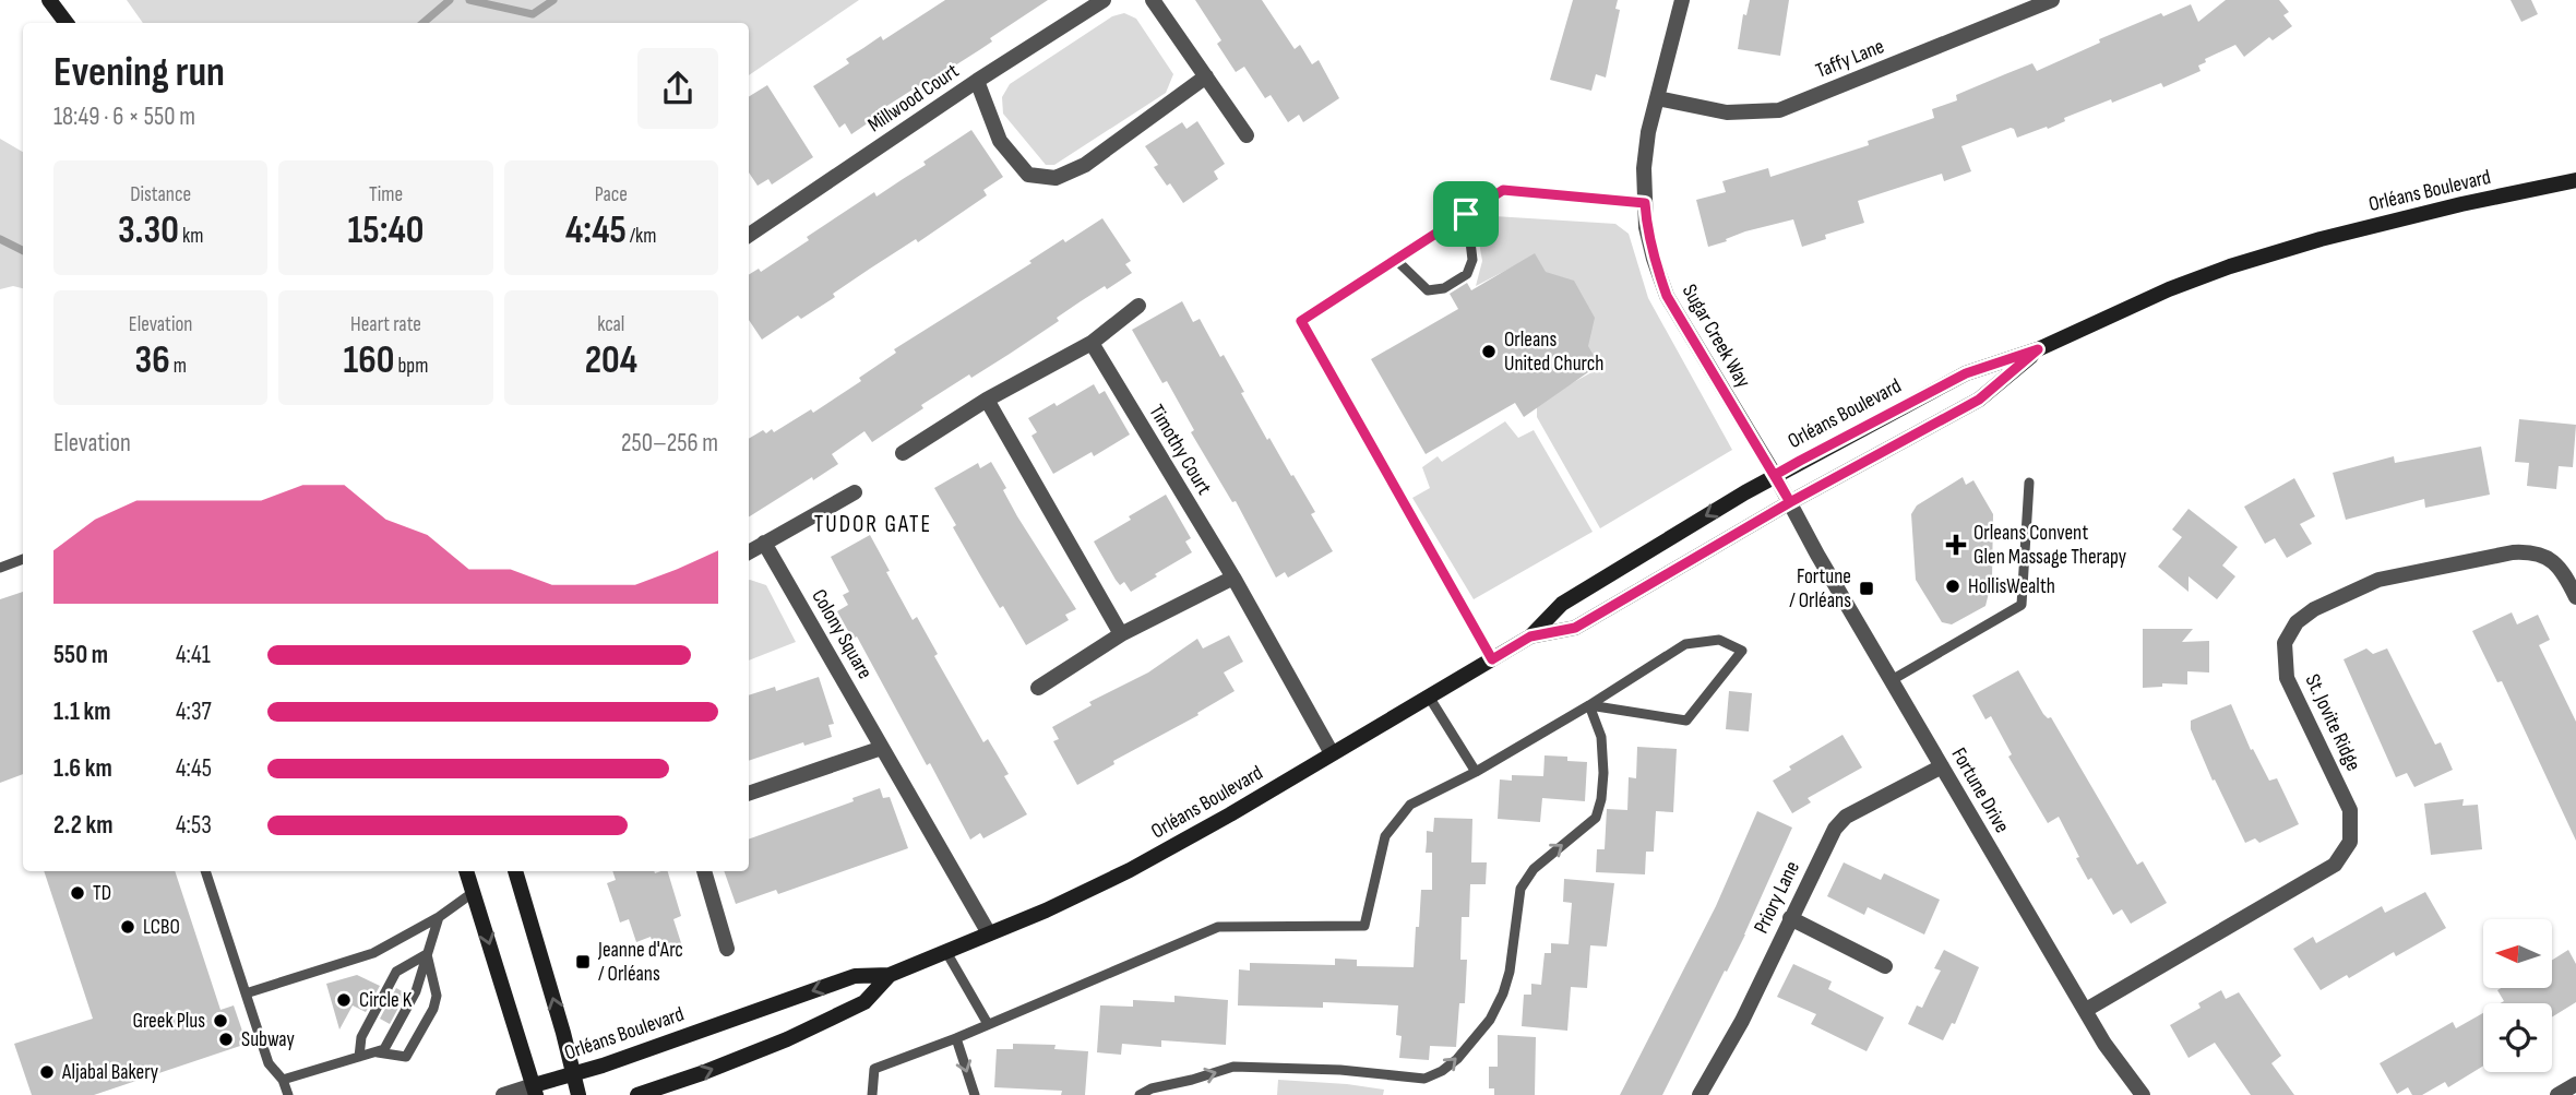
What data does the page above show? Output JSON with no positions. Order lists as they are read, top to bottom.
{
  "streets": {
    "main road": ["Orléans Boulevard"],
    "street": [
      "Taffy Lane",
      "Millwood Court",
      "Sugar Creek Way",
      "Timothy Court",
      "Colony Square",
      "St. Jovite Ridge",
      "Fortune Drive",
      "Priory Lane"
    ]
  },
  "crossings": [
    ["Taffy Lane", "Sugar Creek Way"],
    ["Orléans Boulevard", "Sugar Creek Way"],
    ["Orléans Boulevard", "Timothy Court"],
    ["Orléans Boulevard", "Colony Square"],
    ["Orléans Boulevard", "Fortune Drive"],
    ["Sugar Creek Way", "Fortune Drive"],
    ["St. Jovite Ridge", "Fortune Drive"],
    ["Fortune Drive", "Priory Lane"]
  ],
  "districts": ["TUDOR GATE"],
  "places": {
    "other": [
      "Orleans United Church",
      "HollisWealth",
      "TD",
      "LCBO",
      "Circle K",
      "Greek Plus",
      "Subway",
      "Aljabal Bakery"
    ],
    "health": ["Orleans Convent Glen Massage Therapy"],
    "transit": ["Fortune / Orléans", "Jeanne d'Arc / Orléans"]
  },
  "north": "left",
  "page": {
    "heading": ["Evening run", "18:49 · 6 × 550 m"],
    "stats": [
      ["Distance", "3.30 km"],
      ["Time", "15:40"],
      ["Pace", "4:45 /km"],
      ["Elevation", "36 m"],
      ["Heart rate", "160 bpm"],
      ["kcal", "204"]
    ],
    "chart": ["Elevation", "250–256 m"],
    "list": [
      {
        "name": "550 m",
        "note": "4:41"
      },
      {
        "name": "1.1 km",
        "note": "4:37"
      },
      {
        "name": "1.6 km",
        "note": "4:45"
      },
      {
        "name": "2.2 km",
        "note": "4:53"
      }
    ]
  }
}
